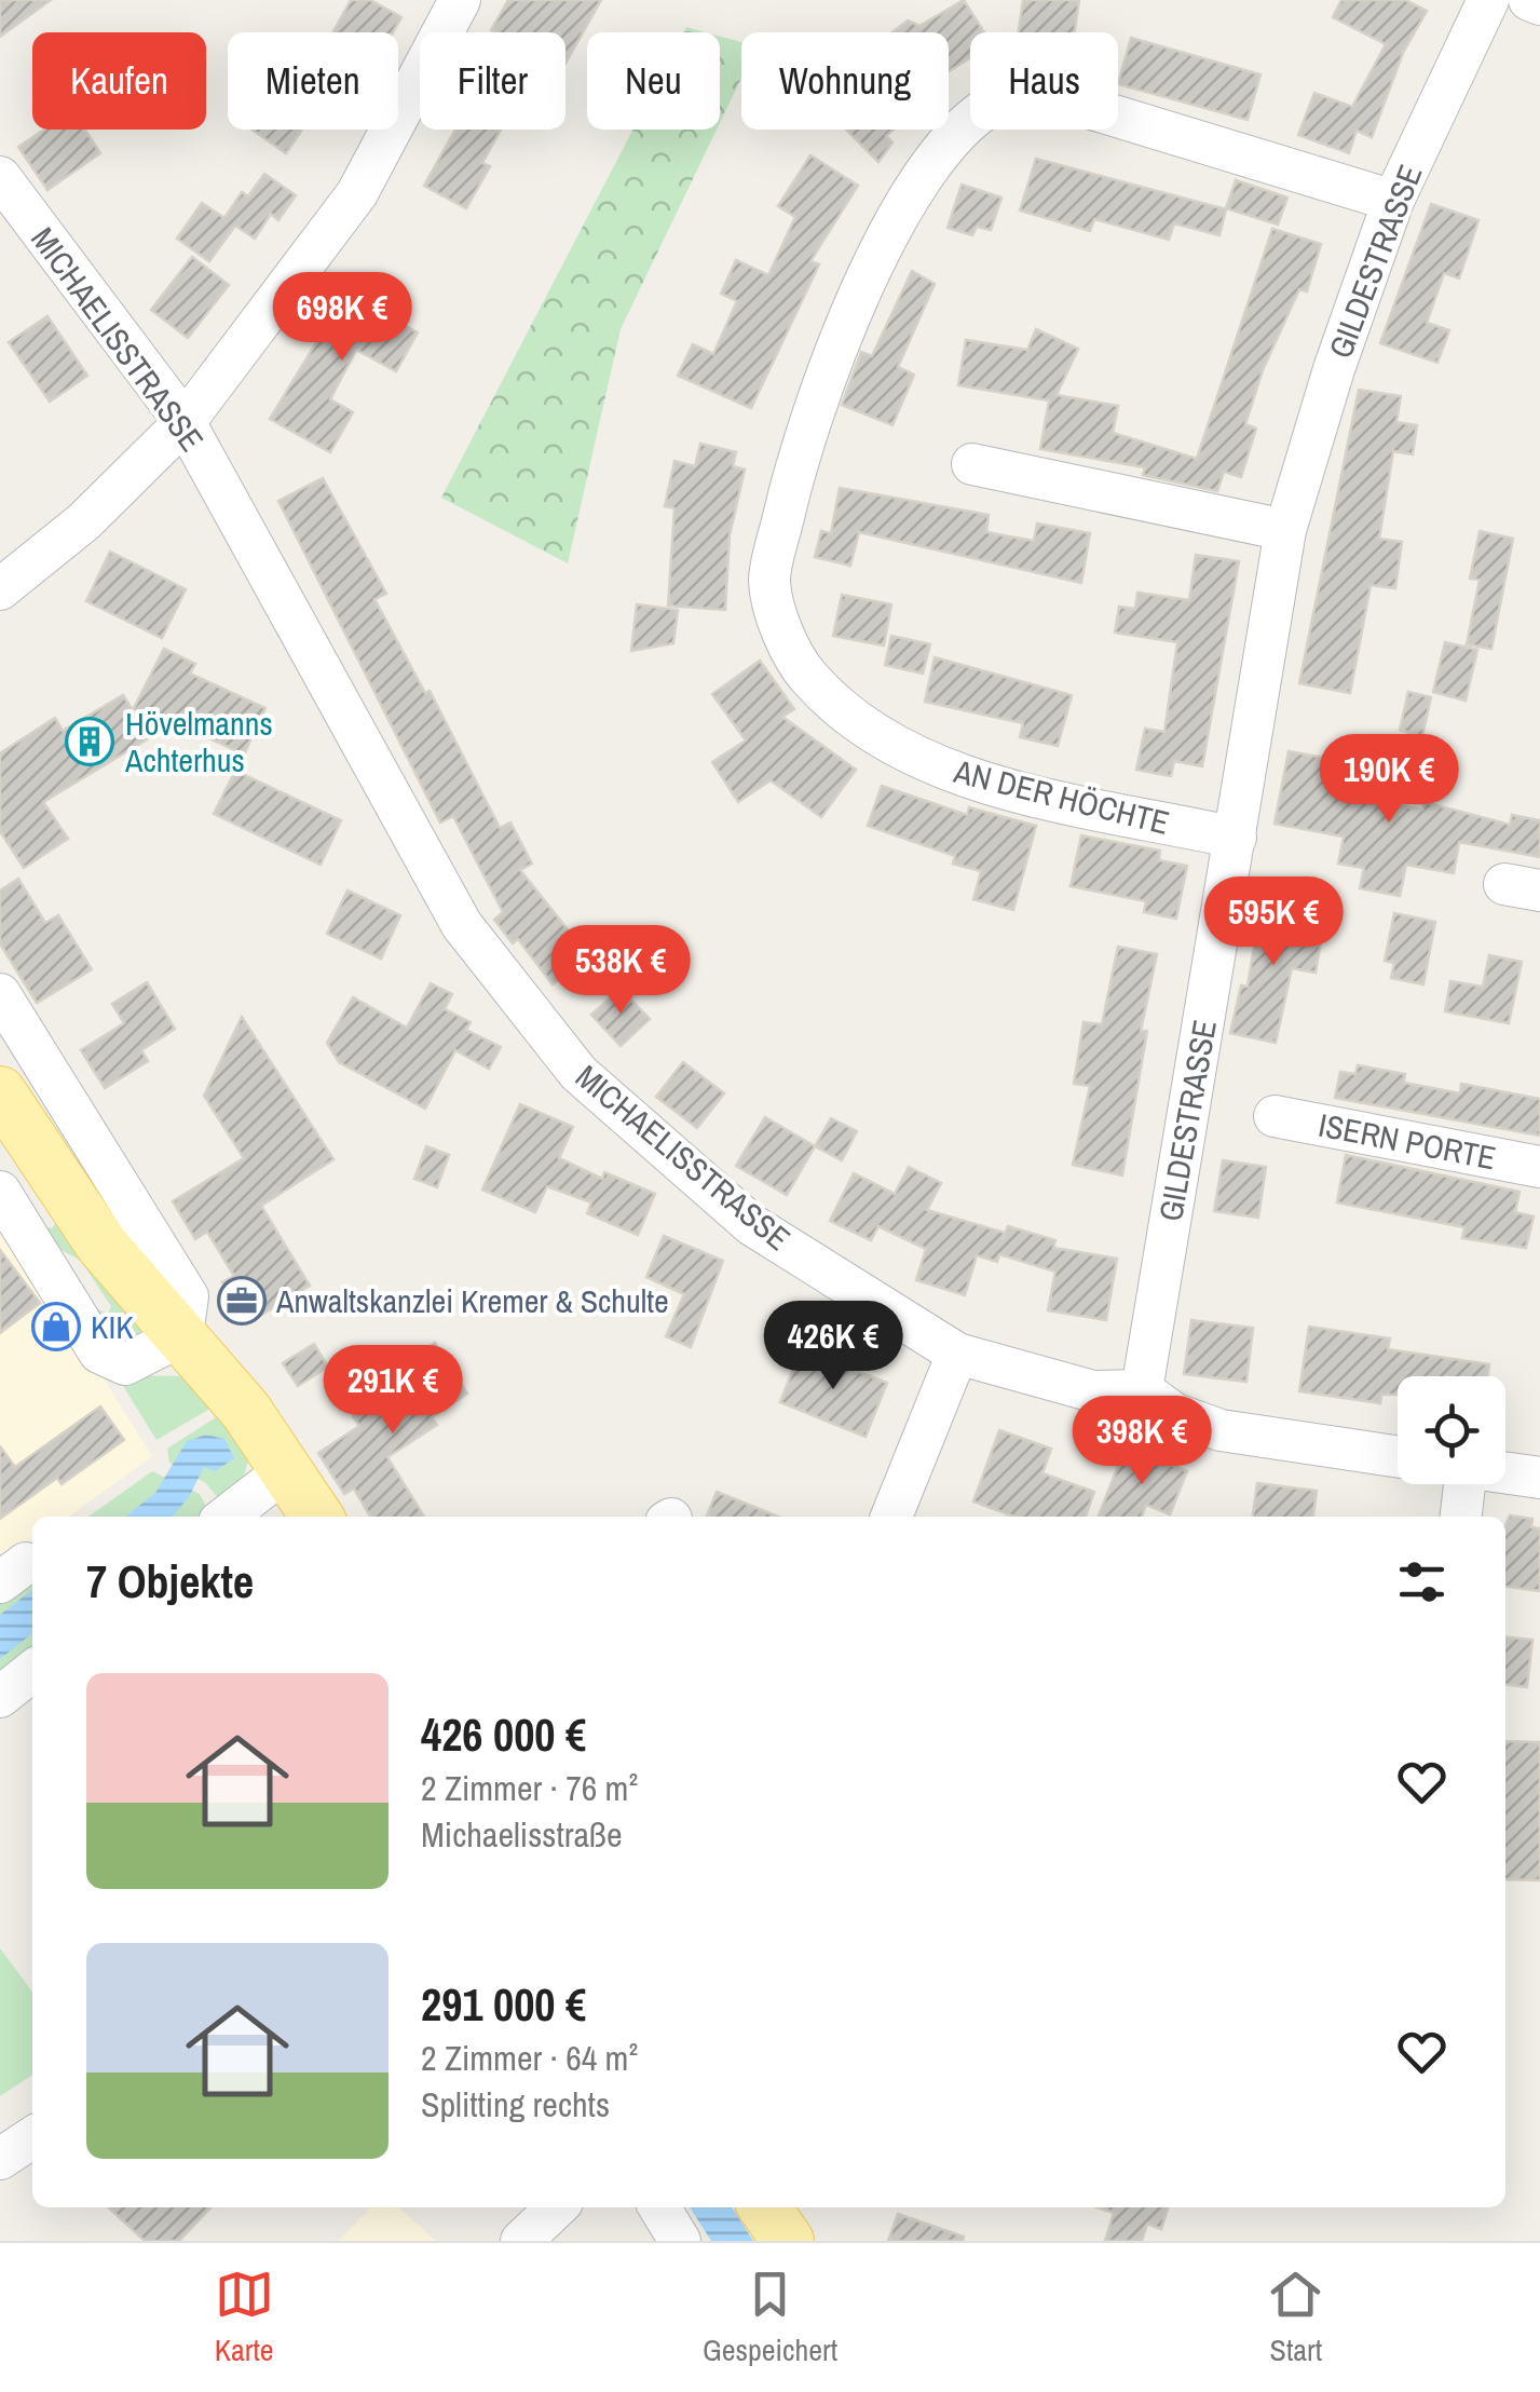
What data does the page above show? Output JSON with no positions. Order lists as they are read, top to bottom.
{
  "streets": {
    "street": [
      "GILDESTRASSE",
      "MICHAELISSTRASSE",
      "AN DER HÖCHTE",
      "ISERN PORTE"
    ]
  },
  "crossings": [
    ["GILDESTRASSE", "MICHAELISSTRASSE"],
    ["GILDESTRASSE", "AN DER HÖCHTE"]
  ],
  "places": {
    "building": ["Hövelmanns Achterhus"],
    "office": ["Anwaltskanzlei Kremer & Schulte"],
    "shop": ["KIK"]
  },
  "page": {
    "chip": [
      "Kaufen",
      "Mieten",
      "Filter",
      "Neu",
      "Wohnung",
      "Haus"
    ],
    "price": [
      "698K €",
      "190K €",
      "595K €",
      "538K €",
      "426K €",
      "291K €",
      "398K €"
    ],
    "heading": "7 Objekte",
    "list": [
      {
        "name": "426 000 €",
        "note": "2 Zimmer · 76 m² · Michaelisstraße"
      },
      {
        "name": "291 000 €",
        "note": "2 Zimmer · 64 m² · Splitting rechts"
      }
    ],
    "tabs": ["Karte", "Gespeichert", "Start"]
  }
}
